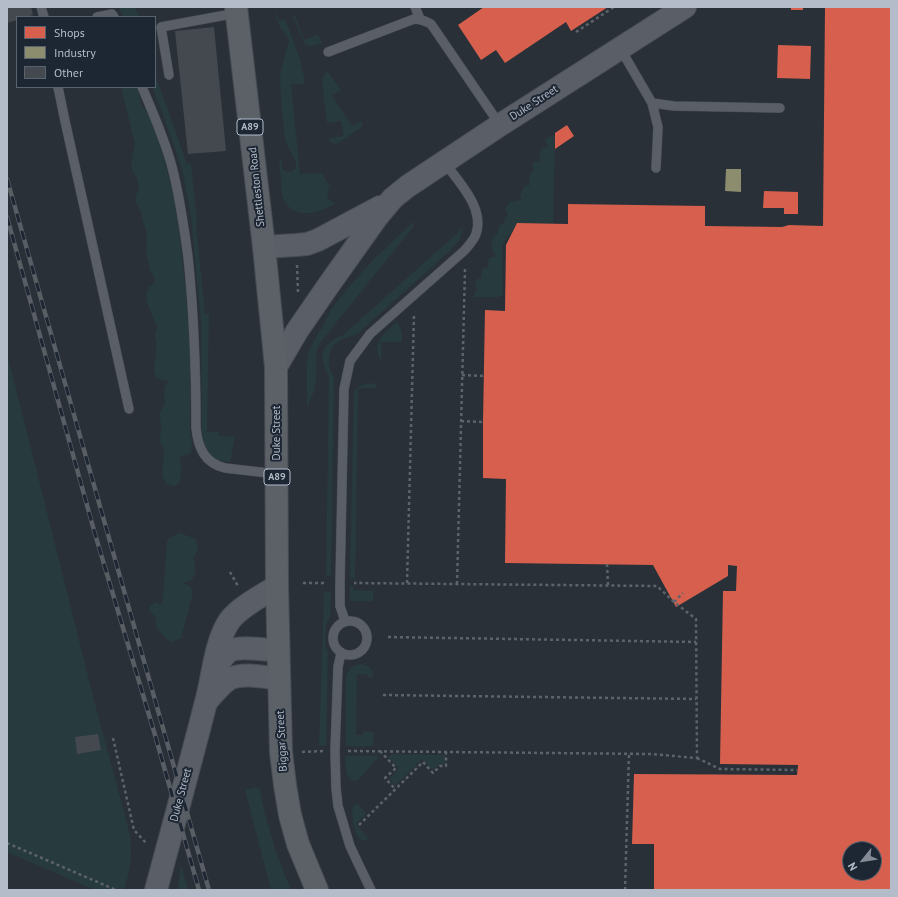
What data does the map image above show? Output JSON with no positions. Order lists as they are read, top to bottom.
{
  "streets": {
    "main road": [
      "Duke Street",
      "A89",
      "Shettleston Road",
      "Biggar Street"
    ]
  },
  "crossings": [
    ["Duke Street", "Shettleston Road"],
    ["Duke Street", "Biggar Street"]
  ],
  "legend": ["Shops", "Industry", "Other"],
  "north": "bottom left"
}
